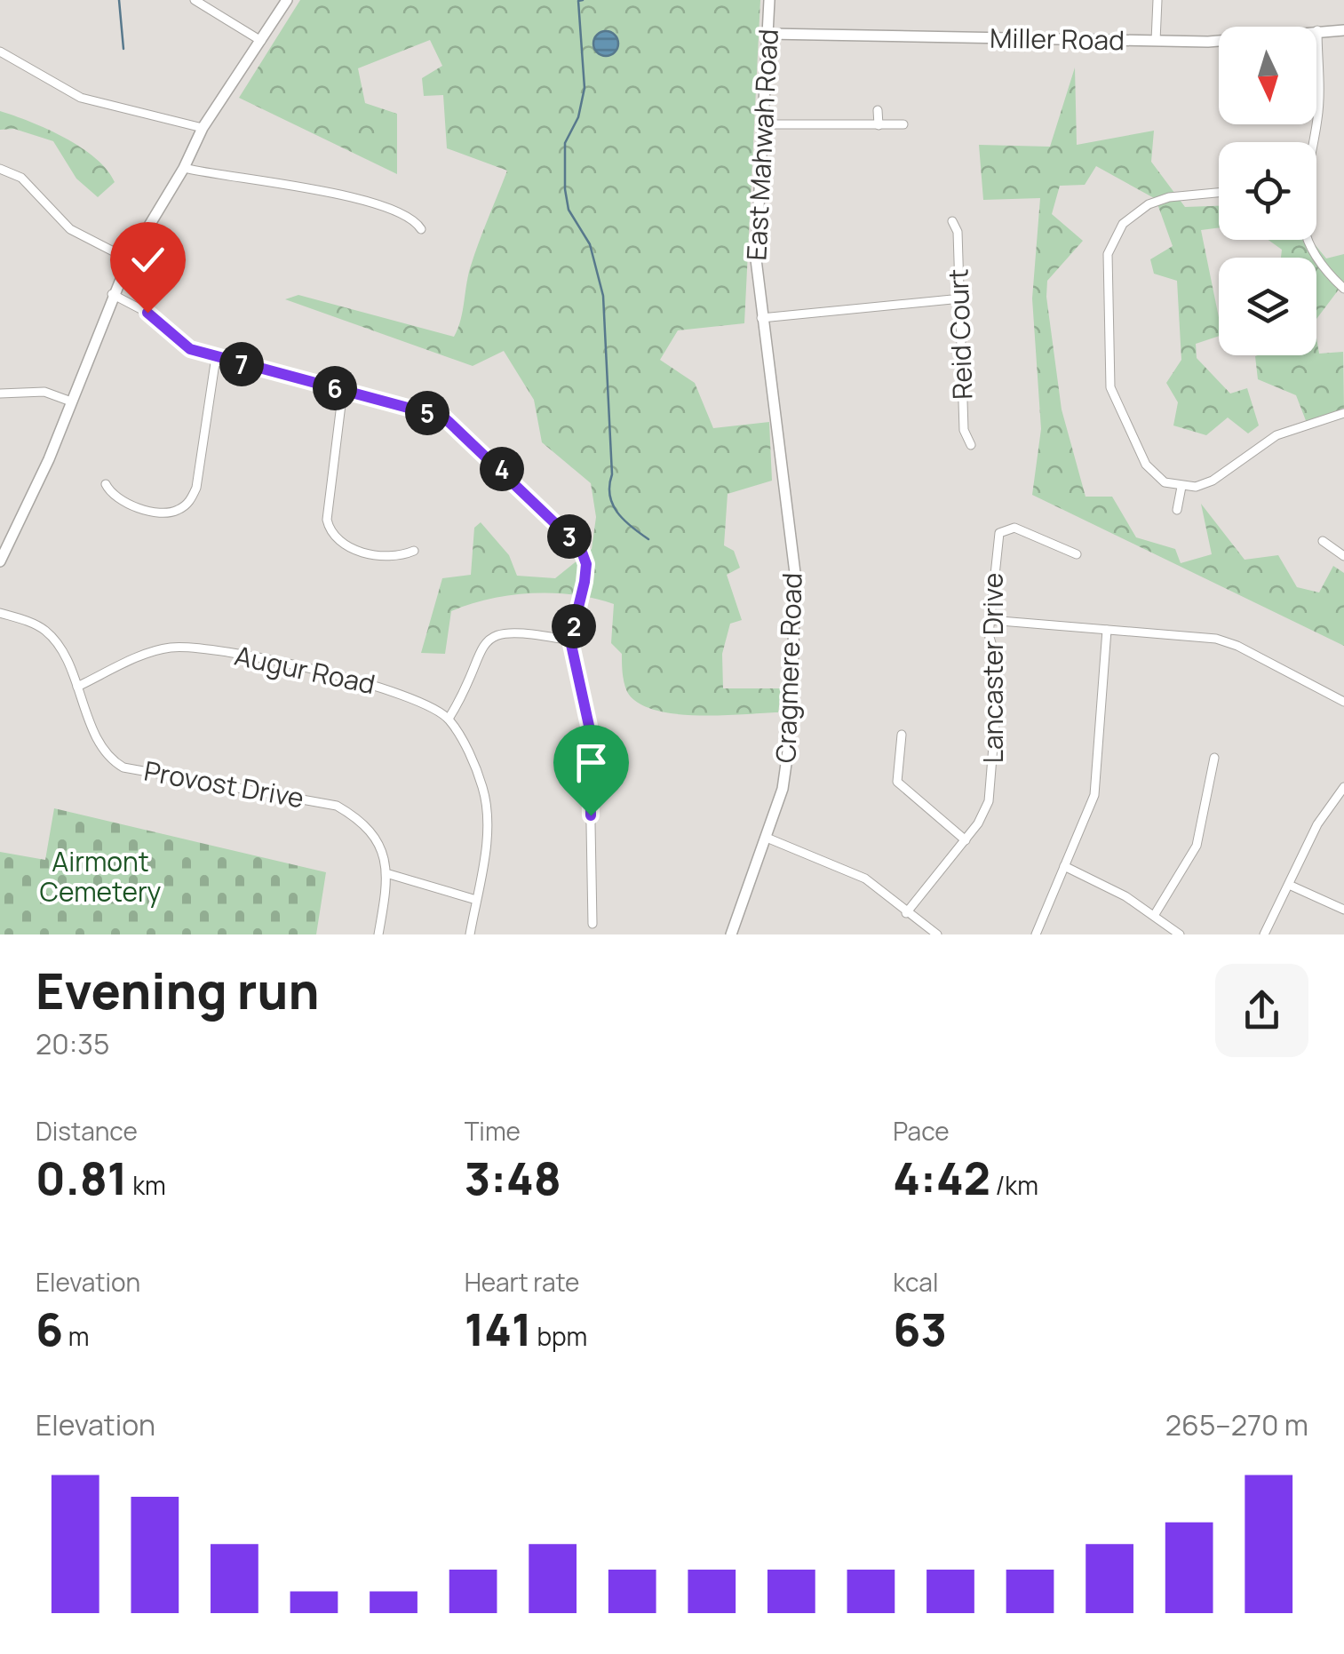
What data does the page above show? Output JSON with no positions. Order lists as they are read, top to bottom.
{
  "streets": {
    "street": [
      "Miller Road",
      "East Mahwah Road",
      "Reid Court",
      "Cragmere Road",
      "Lancaster Drive",
      "Augur Road",
      "Provost Drive"
    ]
  },
  "crossings": [
    ["Miller Road", "East Mahwah Road"],
    ["East Mahwah Road", "Cragmere Road"],
    ["Augur Road", "Provost Drive"]
  ],
  "parks": ["Airmont Cemetery"],
  "north": "bottom",
  "page": {
    "pins": [
      "7",
      "6",
      "5",
      "4",
      "3",
      "2"
    ],
    "heading": ["Evening run", "20:35"],
    "stats": [
      ["Distance", "0.81 km"],
      ["Time", "3:48"],
      ["Pace", "4:42 /km"],
      ["Elevation", "6 m"],
      ["Heart rate", "141 bpm"],
      ["kcal", "63"]
    ],
    "chart": ["Elevation", "265–270 m"]
  }
}
